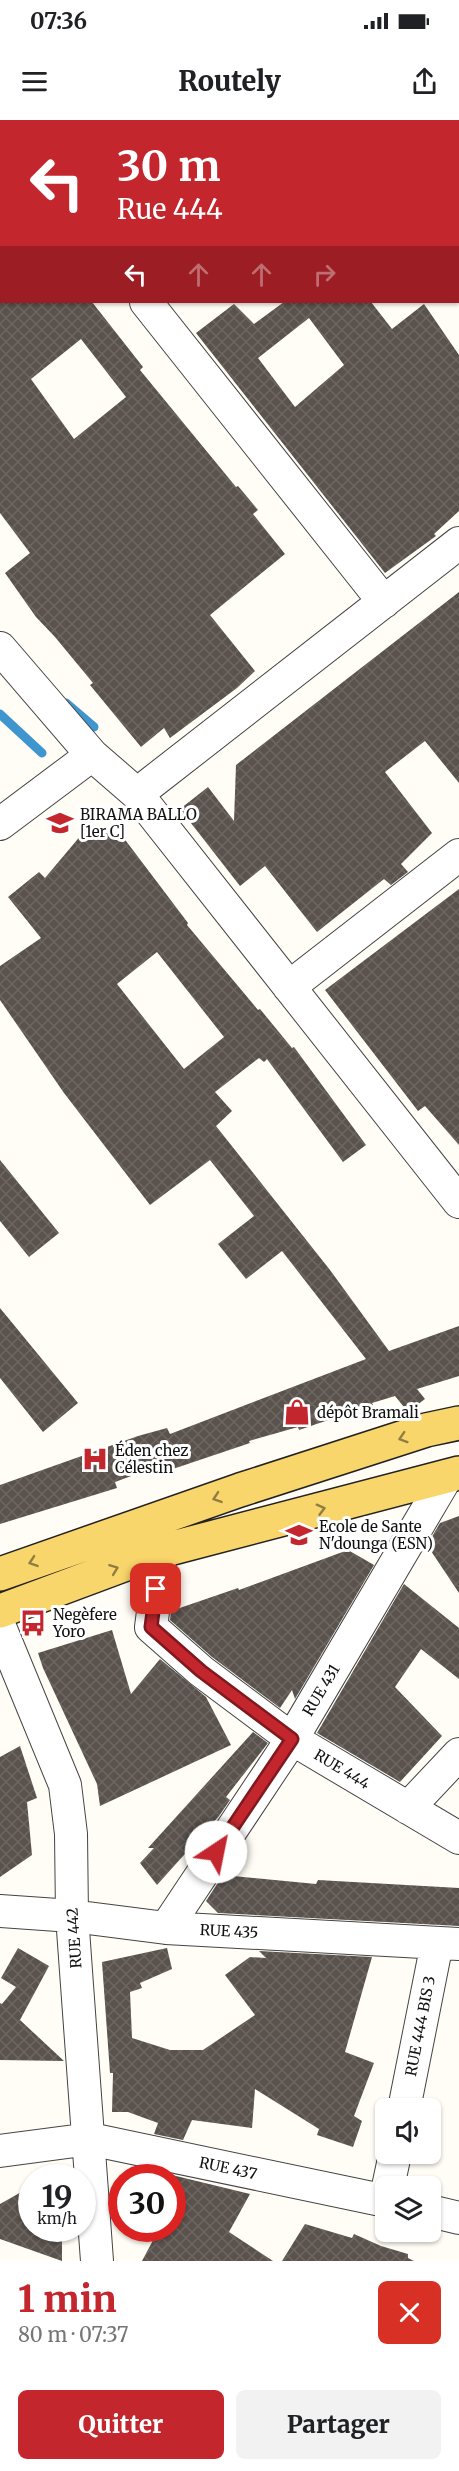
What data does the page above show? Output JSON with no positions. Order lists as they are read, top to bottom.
{
  "streets": {
    "street": [
      "RUE 431",
      "RUE 444",
      "RUE 435",
      "RUE 442",
      "RUE 444 BIS 3",
      "RUE 437"
    ]
  },
  "crossings": [
    ["RUE 431", "RUE 444"],
    ["RUE 431", "RUE 435"],
    ["RUE 435", "RUE 442"],
    ["RUE 435", "RUE 444 BIS 3"],
    ["RUE 442", "RUE 437"]
  ],
  "places": {
    "school or university": ["BIRAMA BALLO [1er C]", "Ecole de Sante N'dounga (ESN)"],
    "shop": ["dépôt Bramali"],
    "hospital": ["Éden chez Célestin"],
    "bus stop": ["Negèfere Yoro"]
  },
  "page": {
    "status": "07:36",
    "header": "Routely",
    "turn": ["30 m", "Rue 444"],
    "speed": "19 km/h",
    "limit": "30",
    "heading": ["1 min", "80 m · 07:37"],
    "buttons": ["Quitter", "Partager"]
  }
}
